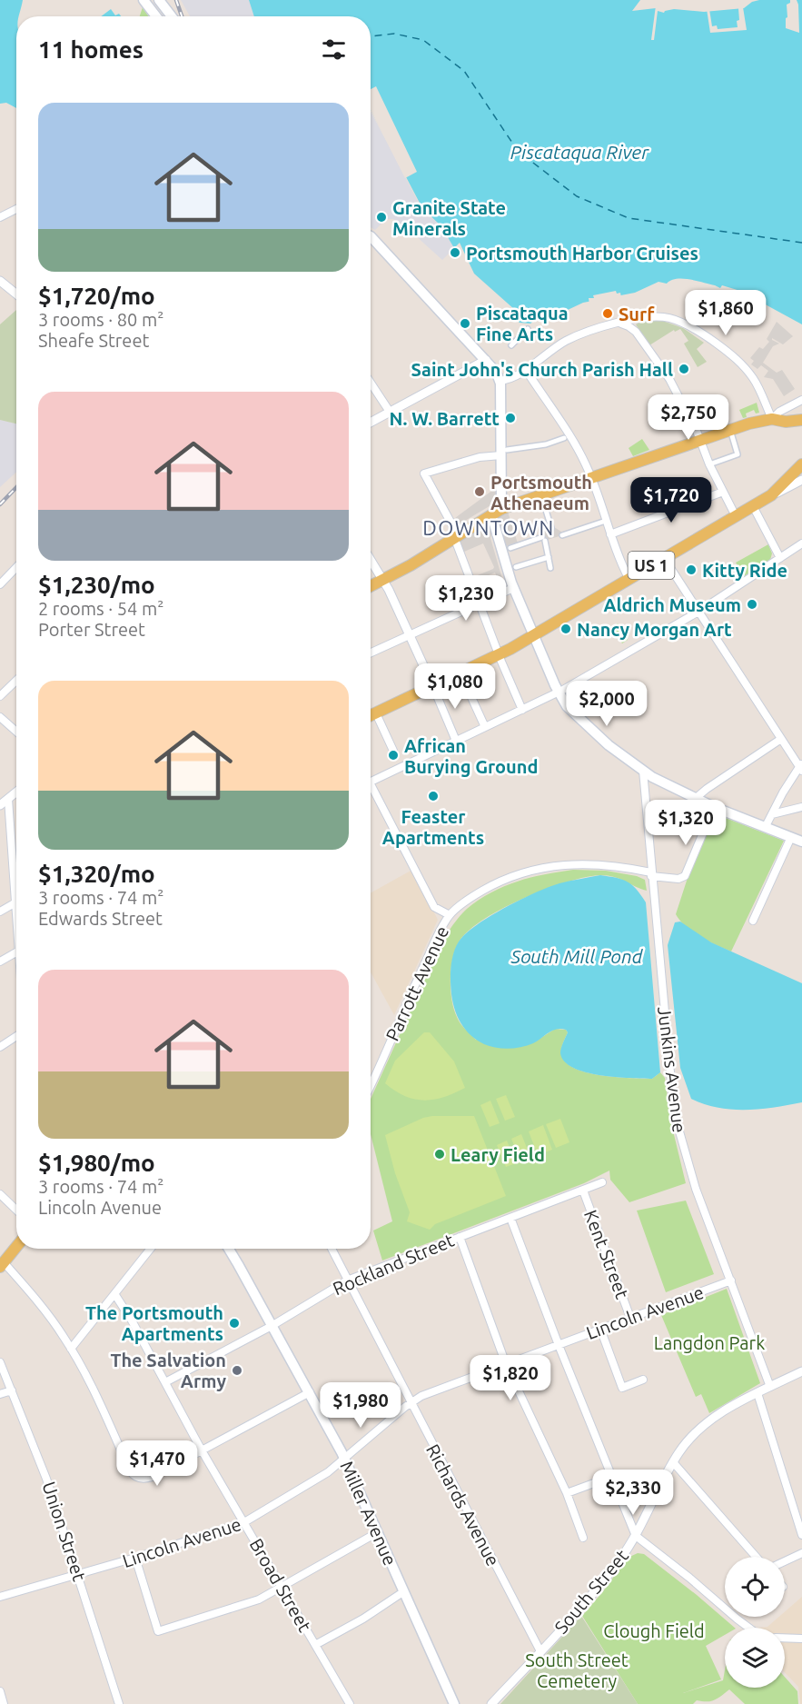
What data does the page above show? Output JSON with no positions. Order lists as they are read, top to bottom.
{
  "streets": {
    "main road": ["US 1", "Miller Avenue"],
    "street": [
      "Parrott Avenue",
      "Junkins Avenue",
      "Kent Street",
      "Rockland Street",
      "Lincoln Avenue",
      "Richards Avenue",
      "Union Street",
      "Broad Street",
      "South Street"
    ]
  },
  "crossings": [
    ["Parrott Avenue", "Junkins Avenue"],
    ["Junkins Avenue", "Lincoln Avenue"],
    ["Junkins Avenue", "South Street"],
    ["Kent Street", "Rockland Street"],
    ["Kent Street", "Lincoln Avenue"],
    ["Rockland Street", "Richards Avenue"],
    ["Rockland Street", "Miller Avenue"],
    ["Rockland Street", "Broad Street"],
    ["Lincoln Avenue", "Richards Avenue"],
    ["Lincoln Avenue", "Miller Avenue"],
    ["Lincoln Avenue", "Union Street"],
    ["Lincoln Avenue", "Broad Street"],
    ["Richards Avenue", "South Street"]
  ],
  "districts": ["DOWNTOWN"],
  "water": ["Piscataqua River", "South Mill Pond"],
  "parks": ["Langdon Park", "Clough Field", "South Street Cemetery"],
  "places": [
    "Granite State Minerals",
    "Portsmouth Harbor Cruises",
    "Surf",
    "Piscataqua Fine Arts",
    "Saint John's Church Parish Hall",
    "N. W. Barrett",
    "Portsmouth Athenaeum",
    "Kitty Ride",
    "Aldrich Museum",
    "Nancy Morgan Art",
    "African Burying Ground",
    "Feaster Apartments",
    "Leary Field",
    "The Portsmouth Apartments",
    "The Salvation Army"
  ],
  "page": {
    "heading": "11 homes",
    "list": [
      {
        "name": "$1,720/mo",
        "note": "3 rooms · 80 m² · Sheafe Street"
      },
      {
        "name": "$1,230/mo",
        "note": "2 rooms · 54 m² · Porter Street"
      },
      {
        "name": "$1,320/mo",
        "note": "3 rooms · 74 m² · Edwards Street"
      },
      {
        "name": "$1,980/mo",
        "note": "3 rooms · 74 m² · Lincoln Avenue"
      }
    ],
    "price": [
      "$1,860",
      "$2,750",
      "$1,720",
      "$1,230",
      "$1,080",
      "$2,000",
      "$1,320",
      "$1,820",
      "$1,980",
      "$1,470",
      "$2,330"
    ]
  }
}
